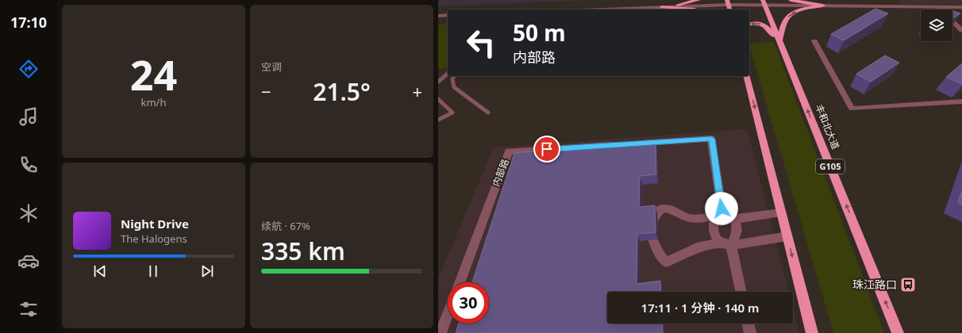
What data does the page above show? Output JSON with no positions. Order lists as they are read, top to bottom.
{
  "streets": {
    "highway": ["丰和北大道", "G105"],
    "street": ["内部路"]
  },
  "places": {
    "bus stop": ["珠江路口"]
  },
  "page": {
    "tabs": "17:10",
    "tile": [
      ["24", "km/h"],
      "空调",
      ["续航 · 67%", "335 km"]
    ],
    "turn": ["50 m", "内部路"],
    "heat": ["−", "21.5°", "+"],
    "song": ["Night Drive", "The Halogens"],
    "limit": "30",
    "trip": "17:11 · 1 分钟 · 140 m"
  }
}
